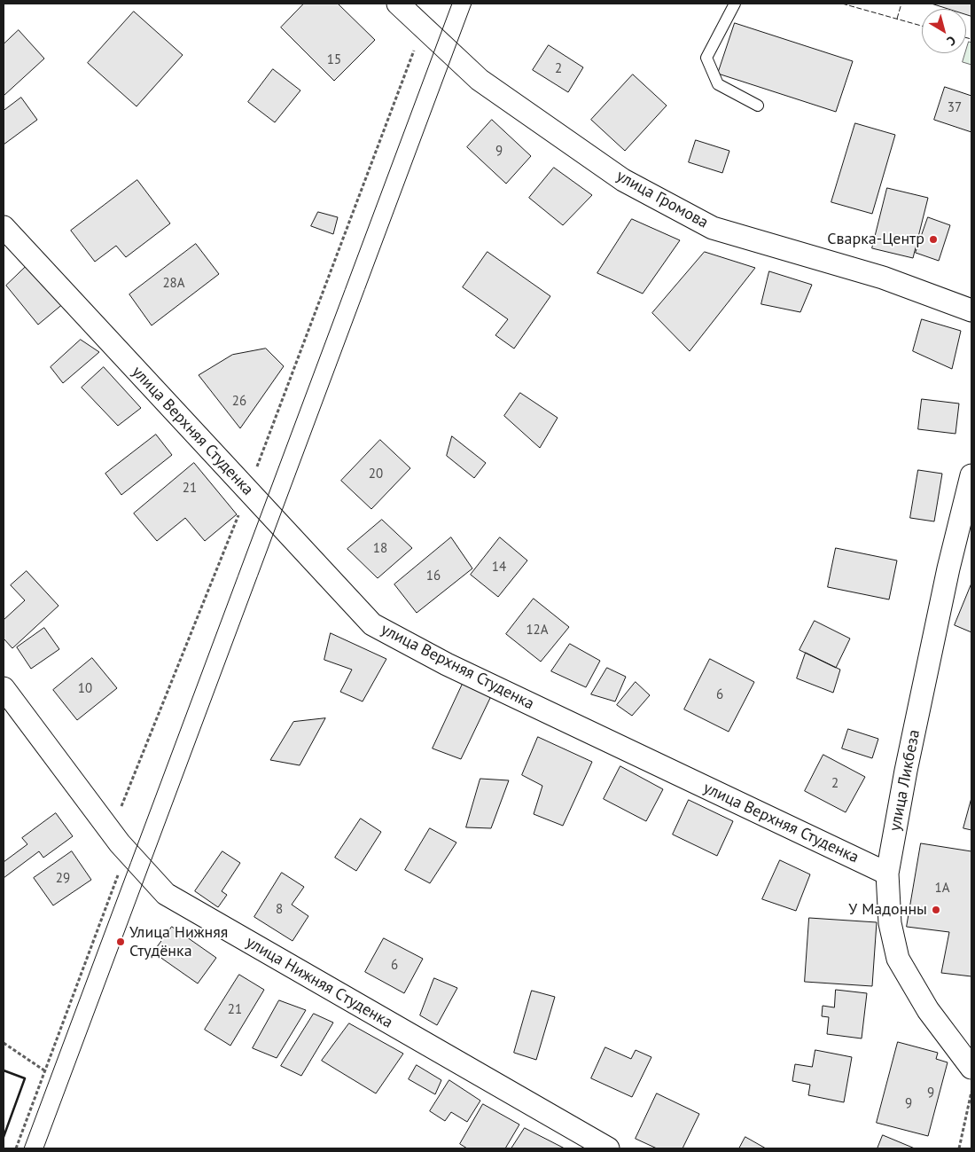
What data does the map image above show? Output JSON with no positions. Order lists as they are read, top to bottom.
{
  "streets": {
    "street": [
      "улица Громова",
      "улица Верхняя Студенка",
      "улица Ликбеза",
      "улица Нижняя Cтуденкa"
    ]
  },
  "crossings": [
    ["улица Верхняя Студенка", "улица Ликбеза"]
  ],
  "places": ["Сварка-Центр", "У Мадонны", "Улица Нижняя Студёнка"],
  "house_numbers": [
    "15",
    "2",
    "37",
    "9",
    "28А",
    "26",
    "20",
    "21",
    "18",
    "14",
    "16",
    "12А",
    "10",
    "6",
    "2",
    "29",
    "1А",
    "8",
    "6",
    "21",
    "9",
    "9"
  ],
  "north": "bottom right"
}
